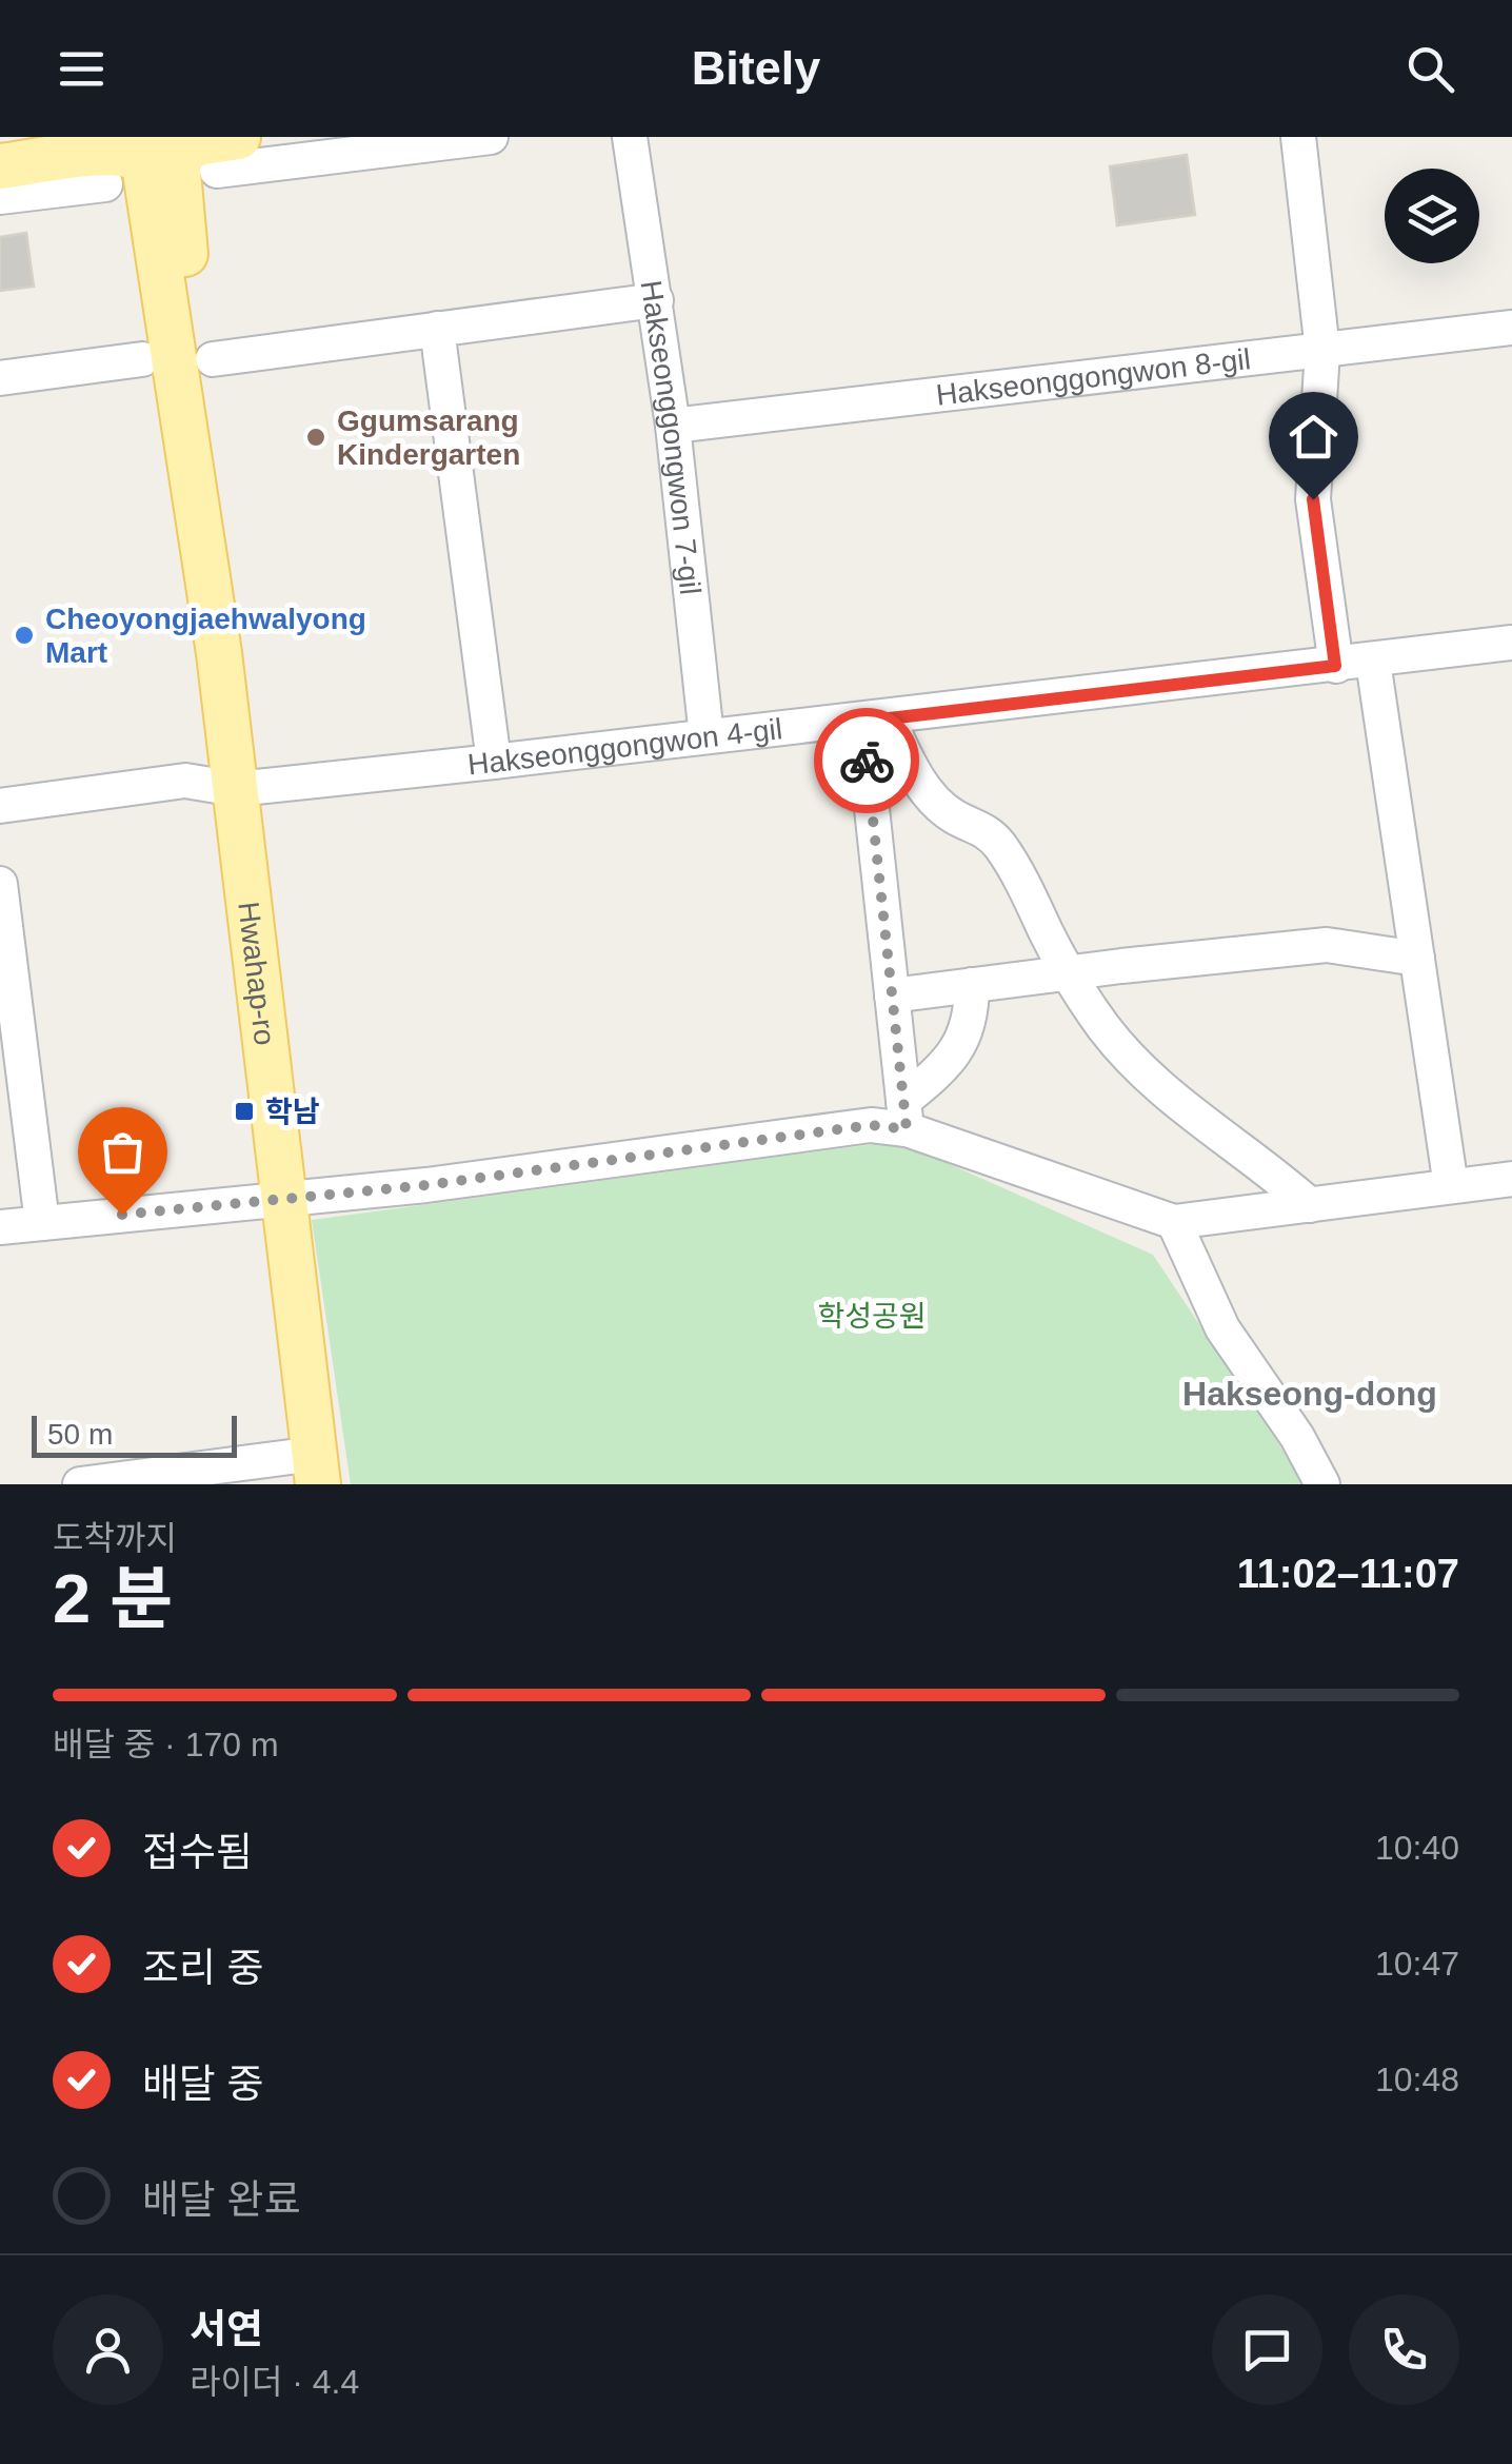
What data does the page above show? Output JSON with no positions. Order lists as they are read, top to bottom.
{
  "streets": {
    "main road": ["Hwahap-ro"],
    "street": ["Hakseonggongwon 8-gil", "Hakseonggongwon 7-gil", "Hakseonggongwon 4-gil"]
  },
  "crossings": [
    ["Hakseonggongwon 8-gil", "Hakseonggongwon 7-gil"],
    ["Hakseonggongwon 7-gil", "Hakseonggongwon 4-gil"],
    ["Hakseonggongwon 4-gil", "Hwahap-ro"]
  ],
  "districts": ["Hakseong-dong"],
  "parks": ["학성공원"],
  "places": {
    "other": ["Ggumsarang Kindergarten", "Cheoyongjaehwalyong Mart"],
    "transit": ["학남"]
  },
  "scale_bar": "50 m",
  "page": {
    "header": "Bitely",
    "scale": "50 m",
    "heading": ["2 분", "도착까지", "11:02–11:07"],
    "panel": ["서연", "라이더 · 4.4"],
    "bar": "배달 중 · 170 m",
    "list": [
      ["접수됨", "10:40"],
      ["조리 중", "10:47"],
      ["배달 중", "10:48"],
      "배달 완료"
    ]
  }
}
